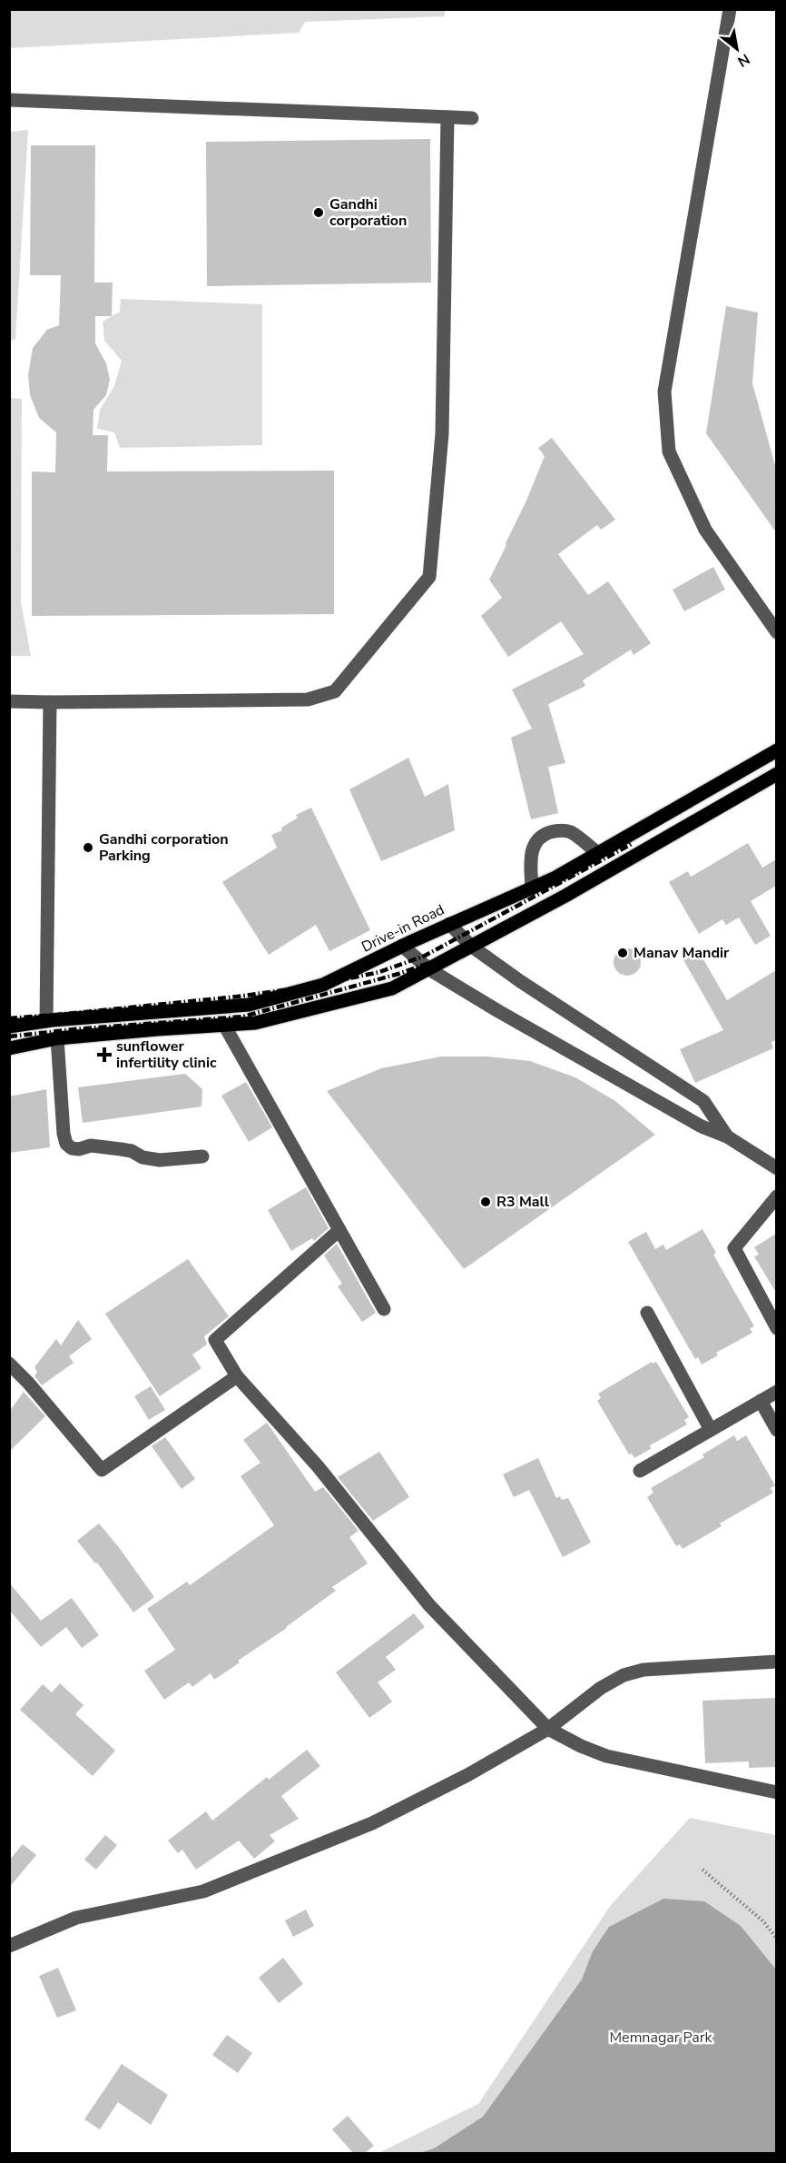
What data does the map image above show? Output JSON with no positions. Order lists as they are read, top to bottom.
{
  "streets": {
    "main road": ["Drive-in Road"]
  },
  "parks": ["Memnagar Park"],
  "places": {
    "other": [
      "Gandhi corporation",
      "Gandhi corporation Parking",
      "Manav Mandir",
      "R3 Mall"
    ],
    "health": ["sunflower infertility clinic"]
  },
  "north": "bottom right"
}
